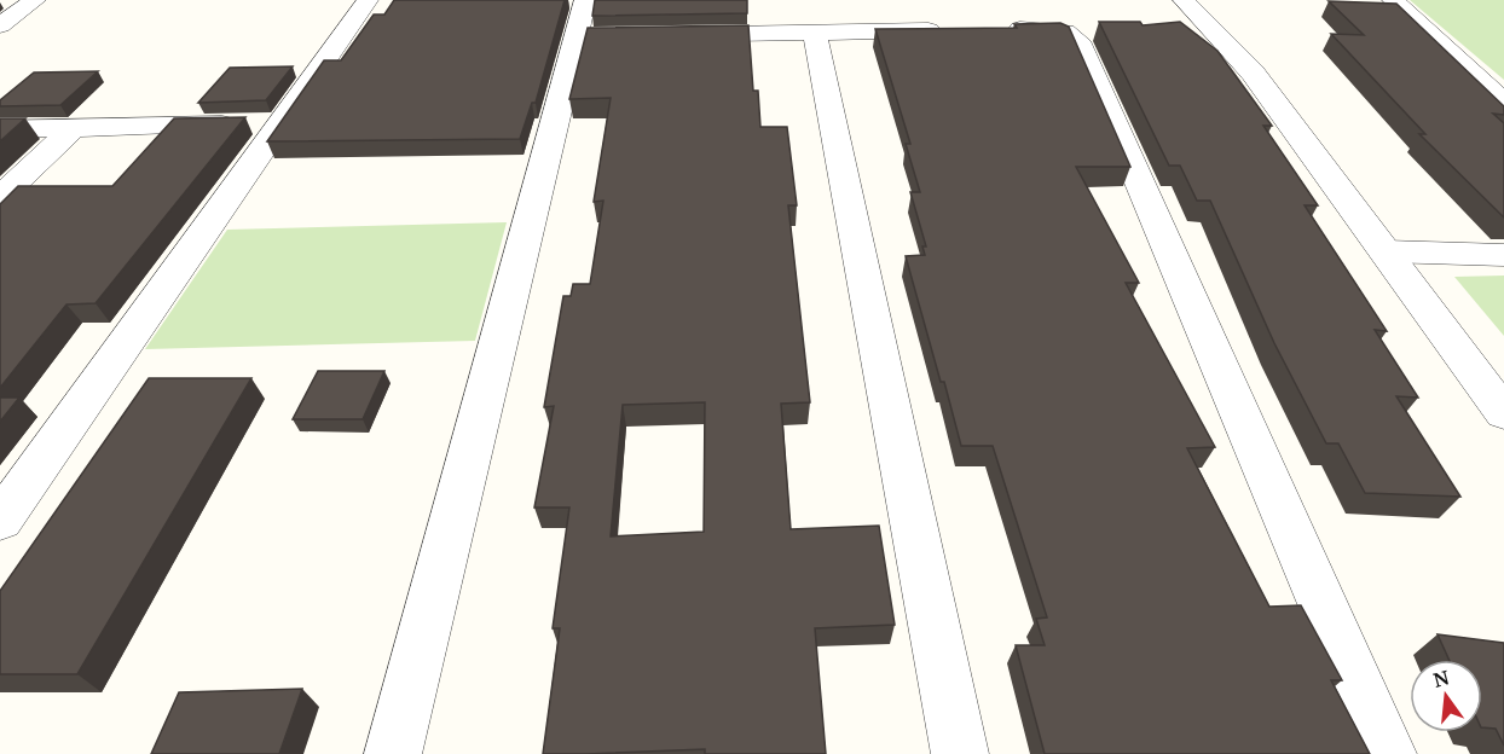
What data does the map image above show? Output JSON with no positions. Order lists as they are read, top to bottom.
{
  "north": "top"
}
